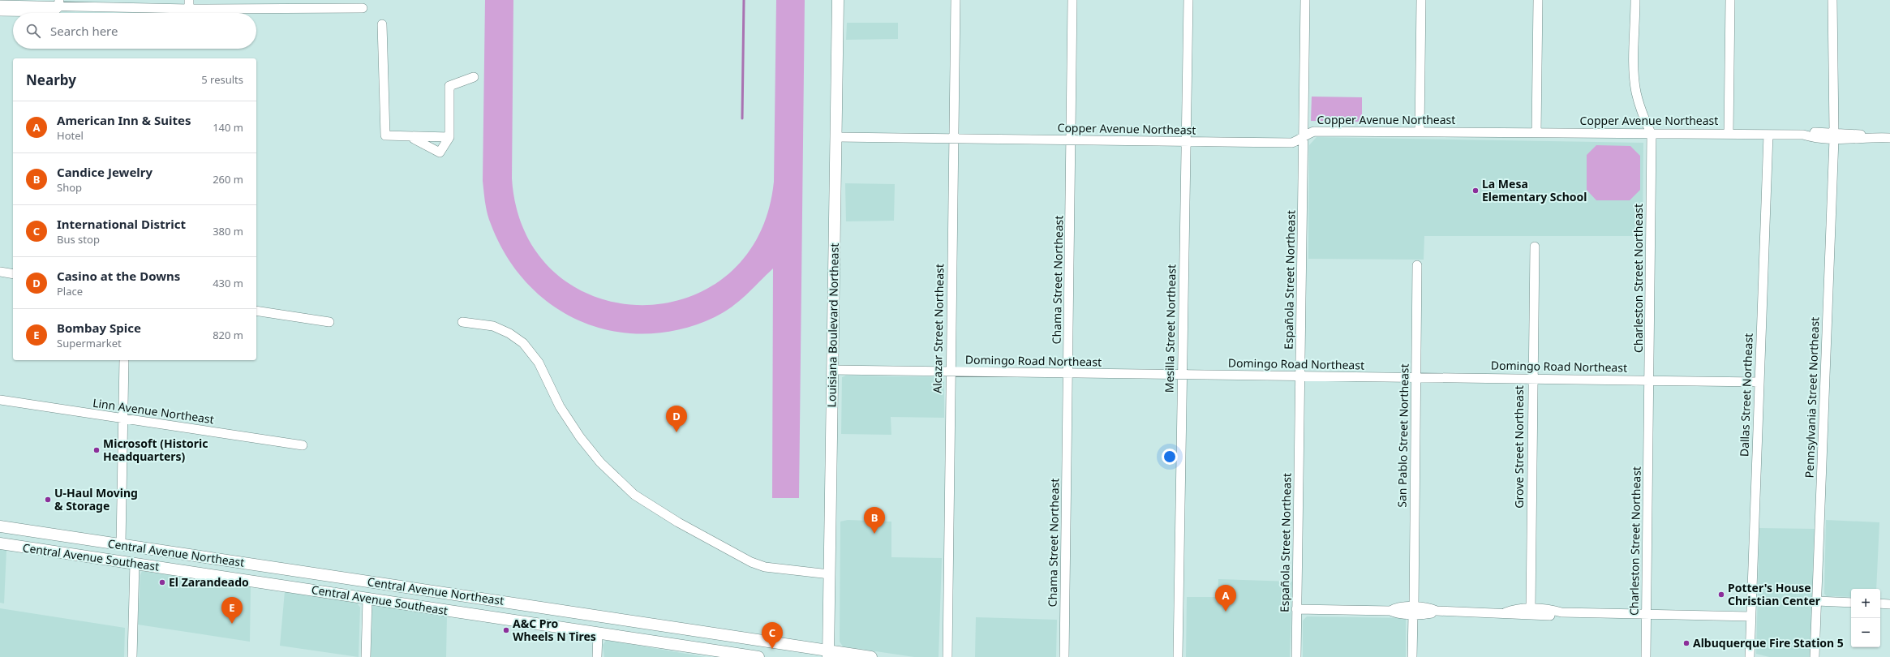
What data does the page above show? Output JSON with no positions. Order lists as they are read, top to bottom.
{
  "streets": {
    "main road": ["Louisiana Boulevard Northeast", "Central Avenue Northeast", "Central Avenue Southeast"],
    "street": [
      "Copper Avenue Northeast",
      "Charleston Street Northeast",
      "Chama Street Northeast",
      "Española Street Northeast",
      "Alcazar Street Northeast",
      "Mesilla Street Northeast",
      "Domingo Road Northeast",
      "Dallas Street Northeast",
      "Pennsylvania Street Northeast",
      "Linn Avenue Northeast",
      "San Pablo Street Northeast",
      "Grove Street Northeast"
    ]
  },
  "crossings": [
    ["Copper Avenue Northeast", "Charleston Street Northeast"],
    ["Copper Avenue Northeast", "Chama Street Northeast"],
    ["Copper Avenue Northeast", "Española Street Northeast"],
    ["Copper Avenue Northeast", "Louisiana Boulevard Northeast"],
    ["Copper Avenue Northeast", "Alcazar Street Northeast"],
    ["Copper Avenue Northeast", "Mesilla Street Northeast"],
    ["Copper Avenue Northeast", "Dallas Street Northeast"],
    ["Copper Avenue Northeast", "Pennsylvania Street Northeast"],
    ["Charleston Street Northeast", "Domingo Road Northeast"],
    ["Chama Street Northeast", "Domingo Road Northeast"],
    ["Española Street Northeast", "Domingo Road Northeast"],
    ["Louisiana Boulevard Northeast", "Domingo Road Northeast"],
    ["Louisiana Boulevard Northeast", "Central Avenue Northeast"],
    ["Alcazar Street Northeast", "Domingo Road Northeast"],
    ["Mesilla Street Northeast", "Domingo Road Northeast"],
    ["Domingo Road Northeast", "Dallas Street Northeast"],
    ["Domingo Road Northeast", "San Pablo Street Northeast"],
    ["Domingo Road Northeast", "Grove Street Northeast"]
  ],
  "places": [
    "La Mesa Elementary School",
    "Microsoft (Historic Headquarters)",
    "U-Haul Moving & Storage",
    "El Zarandeado",
    "Potter's House Christian Center",
    "A&C Pro Wheels N Tires",
    "Albuquerque Fire Station 5"
  ],
  "page": {
    "search": "Search here",
    "heading": ["Nearby", "5 results"],
    "list": [
      {
        "mark": "A",
        "name": "American Inn & Suites",
        "note": "Hotel",
        "value": "140 m"
      },
      {
        "mark": "B",
        "name": "Candice Jewelry",
        "note": "Shop",
        "value": "260 m"
      },
      {
        "mark": "C",
        "name": "International District",
        "note": "Bus stop",
        "value": "380 m"
      },
      {
        "mark": "D",
        "name": "Casino at the Downs",
        "note": "Place",
        "value": "430 m"
      },
      {
        "mark": "E",
        "name": "Bombay Spice",
        "note": "Supermarket",
        "value": "820 m"
      }
    ],
    "pins": [
      "D",
      "B",
      "A",
      "E",
      "C"
    ],
    "map_buttons": ["+", "−"]
  }
}
